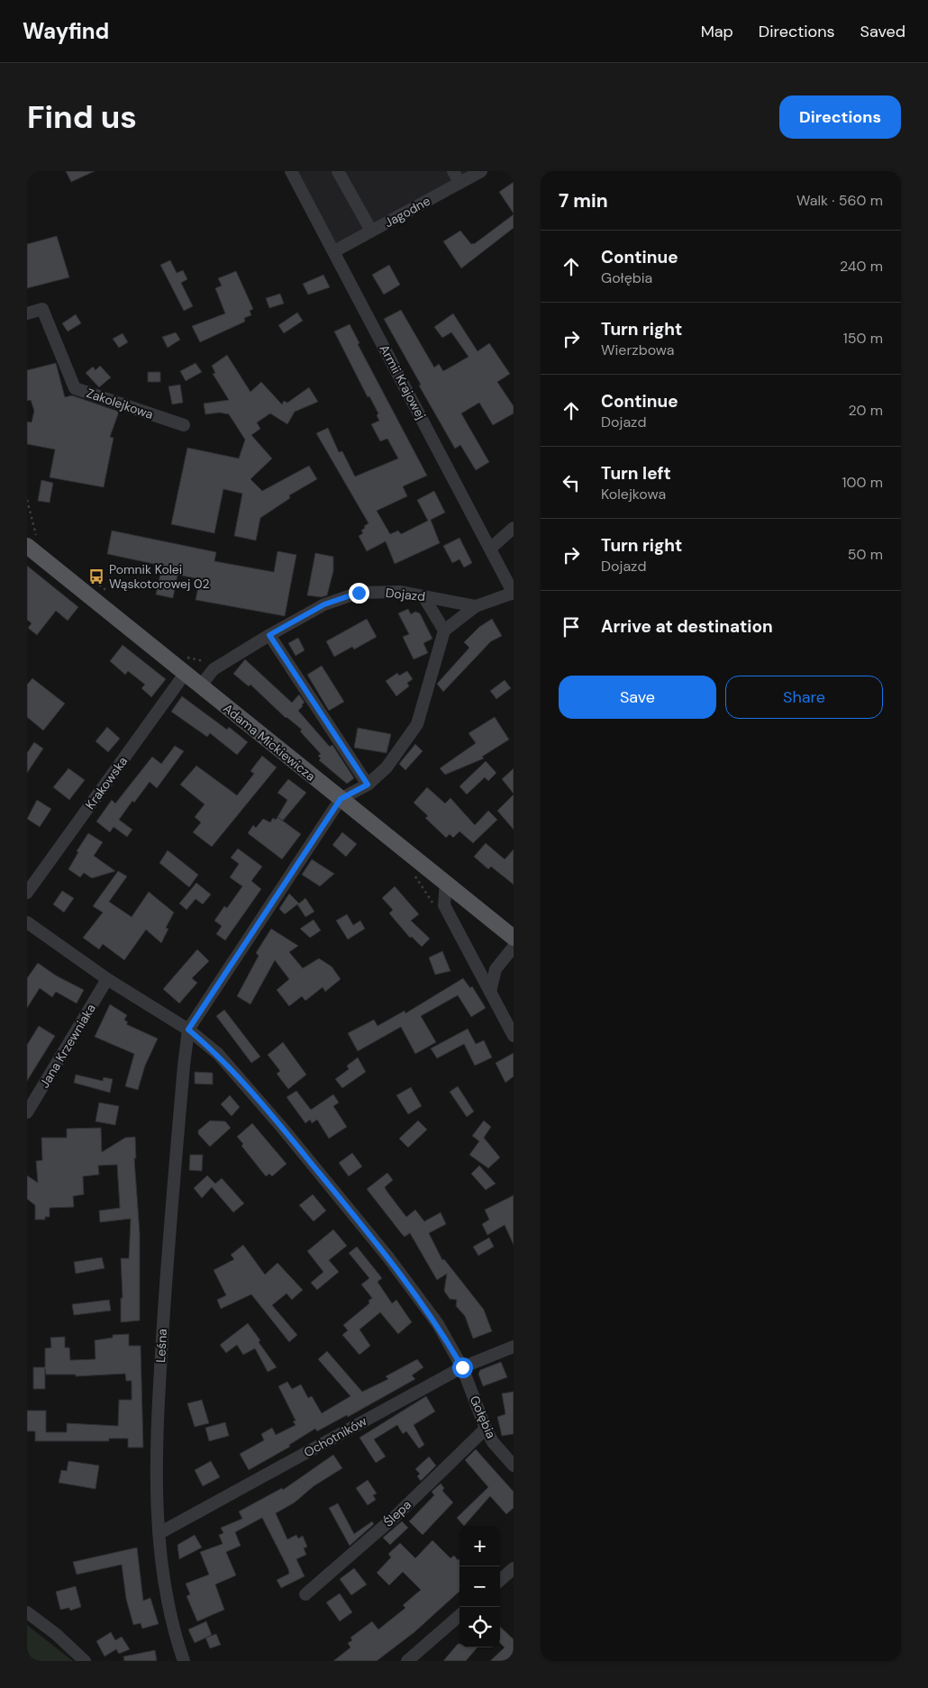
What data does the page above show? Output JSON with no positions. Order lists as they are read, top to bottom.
{
  "streets": {
    "main road": ["Adama Mickiewicza"],
    "street": [
      "Jagodne",
      "Armii Krajowej",
      "Zakolejkowa",
      "Dojazd",
      "Krakowska",
      "Jana Krzewniaka",
      "Leśna",
      "Gołębia",
      "Ochotników",
      "Ślepa"
    ]
  },
  "crossings": [
    ["Jagodne", "Armii Krajowej"],
    ["Dojazd", "Adama Mickiewicza"],
    ["Adama Mickiewicza", "Krakowska"],
    ["Jana Krzewniaka", "Gołębia"],
    ["Leśna", "Gołębia"],
    ["Leśna", "Ochotników"],
    ["Gołębia", "Ochotników"],
    ["Gołębia", "Ślepa"]
  ],
  "places": {
    "bus stop": ["Pomnik Kolei Wąskotorowej 02"]
  },
  "page": {
    "header": "Wayfind",
    "nav": ["Map", "Directions", "Saved"],
    "buttons": [
      "Directions",
      ["Save", "Share"]
    ],
    "title": "Find us",
    "heading": ["7 min", "Walk · 560 m"],
    "list": [
      ["Continue", "Gołębia", "240 m"],
      ["Turn right", "Wierzbowa", "150 m"],
      ["Continue", "Dojazd", "20 m"],
      ["Turn left", "Kolejkowa", "100 m"],
      ["Turn right", "Dojazd", "50 m"],
      "Arrive at destination"
    ],
    "map_buttons": ["+", "−"]
  }
}
